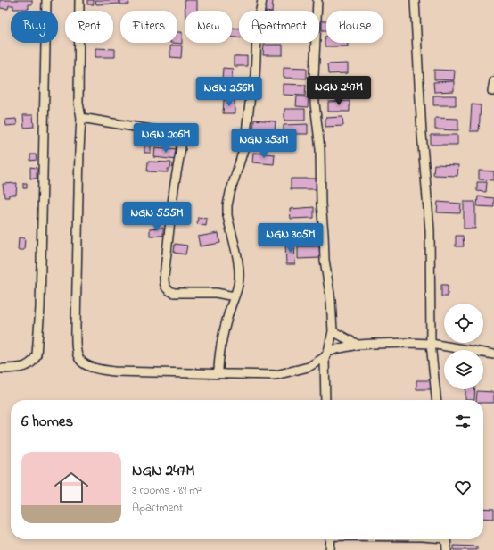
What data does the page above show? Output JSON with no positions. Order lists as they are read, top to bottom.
{
  "page": {
    "chip": [
      "Buy",
      "Rent",
      "Filters",
      "New",
      "Apartment",
      "House"
    ],
    "price": [
      "NGN 247M",
      "NGN 256M",
      "NGN 206M",
      "NGN 353M",
      "NGN 555M",
      "NGN 305M"
    ],
    "heading": "6 homes",
    "list": [
      {
        "name": "NGN 247M",
        "note": "3 rooms · 89 m² · Apartment"
      }
    ]
  }
}
